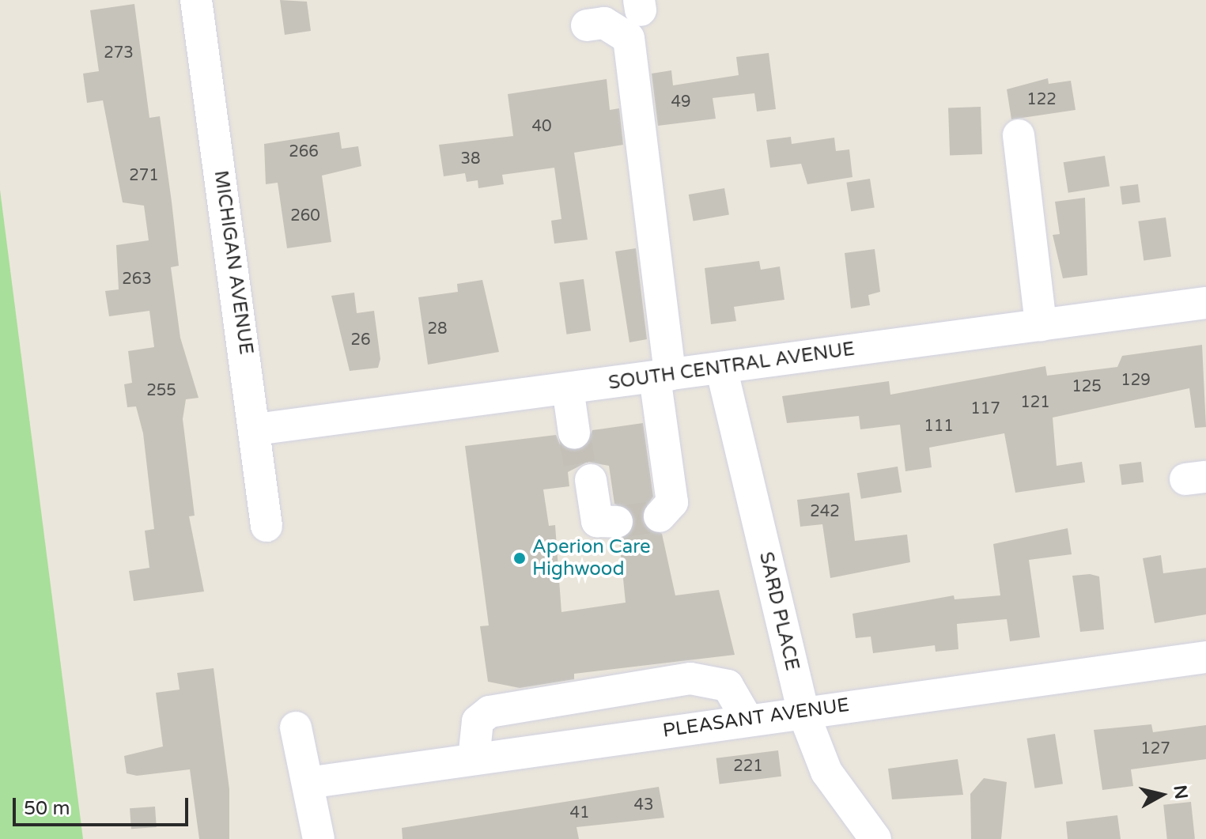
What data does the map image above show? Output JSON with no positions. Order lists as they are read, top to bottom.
{
  "streets": {
    "street": [
      "MICHIGAN AVENUE",
      "SOUTH CENTRAL AVENUE",
      "SARD PLACE",
      "PLEASANT AVENUE"
    ]
  },
  "crossings": [
    ["MICHIGAN AVENUE", "SOUTH CENTRAL AVENUE"],
    ["SOUTH CENTRAL AVENUE", "SARD PLACE"],
    ["SARD PLACE", "PLEASANT AVENUE"]
  ],
  "places": ["Aperion Care Highwood"],
  "house_numbers": [
    "273",
    "122",
    "49",
    "40",
    "266",
    "38",
    "271",
    "260",
    "263",
    "28",
    "26",
    "129",
    "125",
    "255",
    "121",
    "117",
    "111",
    "242",
    "127",
    "221",
    "43",
    "41"
  ],
  "scale_bar": "50 m",
  "north": "right"
}
